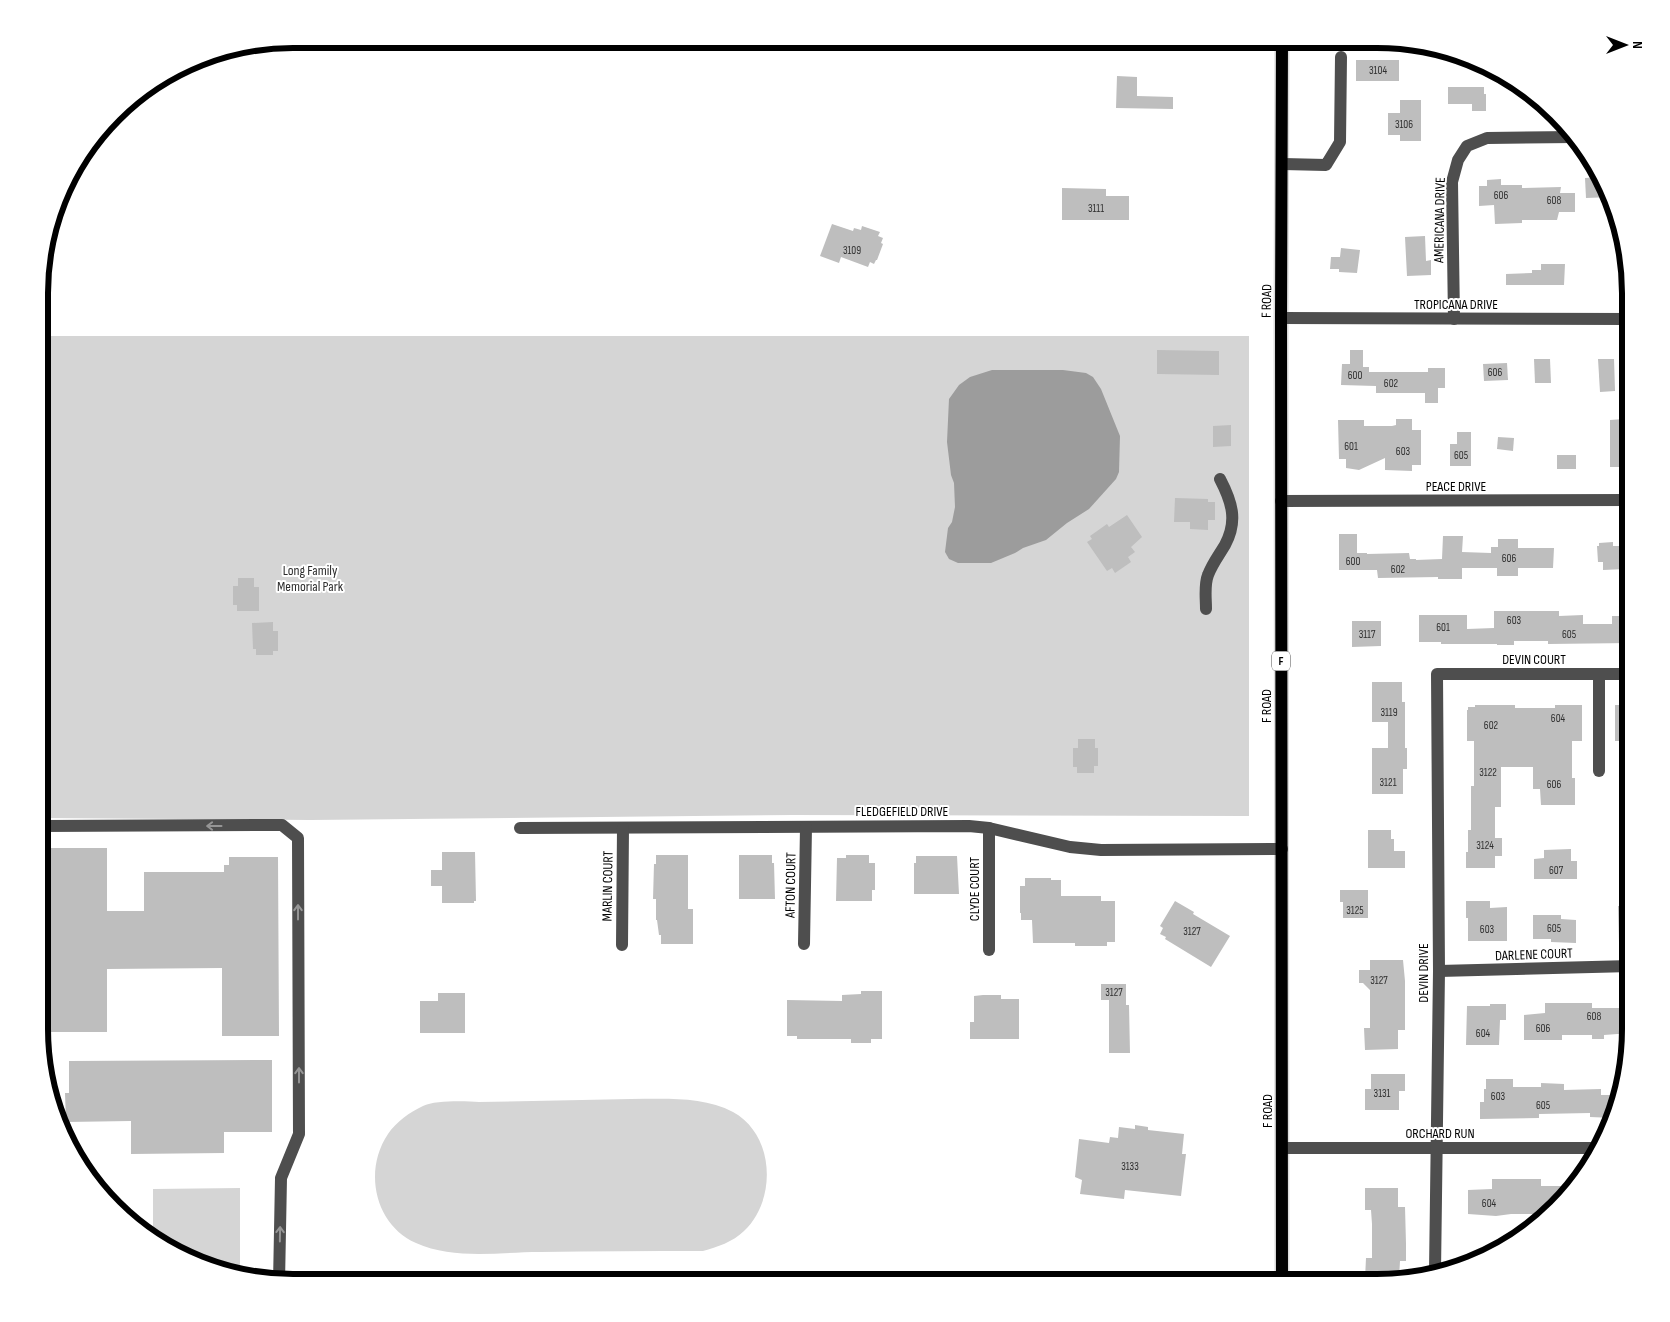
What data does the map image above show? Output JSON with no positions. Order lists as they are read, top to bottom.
{
  "streets": {
    "main road": ["F ROAD", "F"],
    "street": [
      "AMERICANA DRIVE",
      "TROPICANA DRIVE",
      "PEACE DRIVE",
      "DEVIN COURT",
      "FLEDGEFIELD DRIVE",
      "AFTON COURT",
      "MARLIN COURT",
      "CLYDE COURT",
      "DARLENE COURT",
      "DEVIN DRIVE",
      "ORCHARD RUN"
    ]
  },
  "crossings": [
    ["AMERICANA DRIVE", "TROPICANA DRIVE"],
    ["F ROAD", "TROPICANA DRIVE"],
    ["F ROAD", "PEACE DRIVE"],
    ["F ROAD", "FLEDGEFIELD DRIVE"],
    ["F ROAD", "ORCHARD RUN"],
    ["DEVIN COURT", "DEVIN DRIVE"],
    ["FLEDGEFIELD DRIVE", "AFTON COURT"],
    ["FLEDGEFIELD DRIVE", "MARLIN COURT"],
    ["FLEDGEFIELD DRIVE", "CLYDE COURT"],
    ["DARLENE COURT", "DEVIN DRIVE"],
    ["DEVIN DRIVE", "ORCHARD RUN"]
  ],
  "parks": ["Long Family Memorial Park"],
  "house_numbers": [
    "3104",
    "3106",
    "606",
    "608",
    "3111",
    "3109",
    "606",
    "600",
    "602",
    "601",
    "603",
    "605",
    "606",
    "600",
    "602",
    "603",
    "601",
    "3117",
    "605",
    "3119",
    "604",
    "602",
    "3122",
    "3121",
    "606",
    "3124",
    "607",
    "3125",
    "605",
    "603",
    "3127",
    "3127",
    "3127",
    "608",
    "606",
    "604",
    "3131",
    "603",
    "605",
    "3133",
    "604"
  ],
  "north": "right"
}
